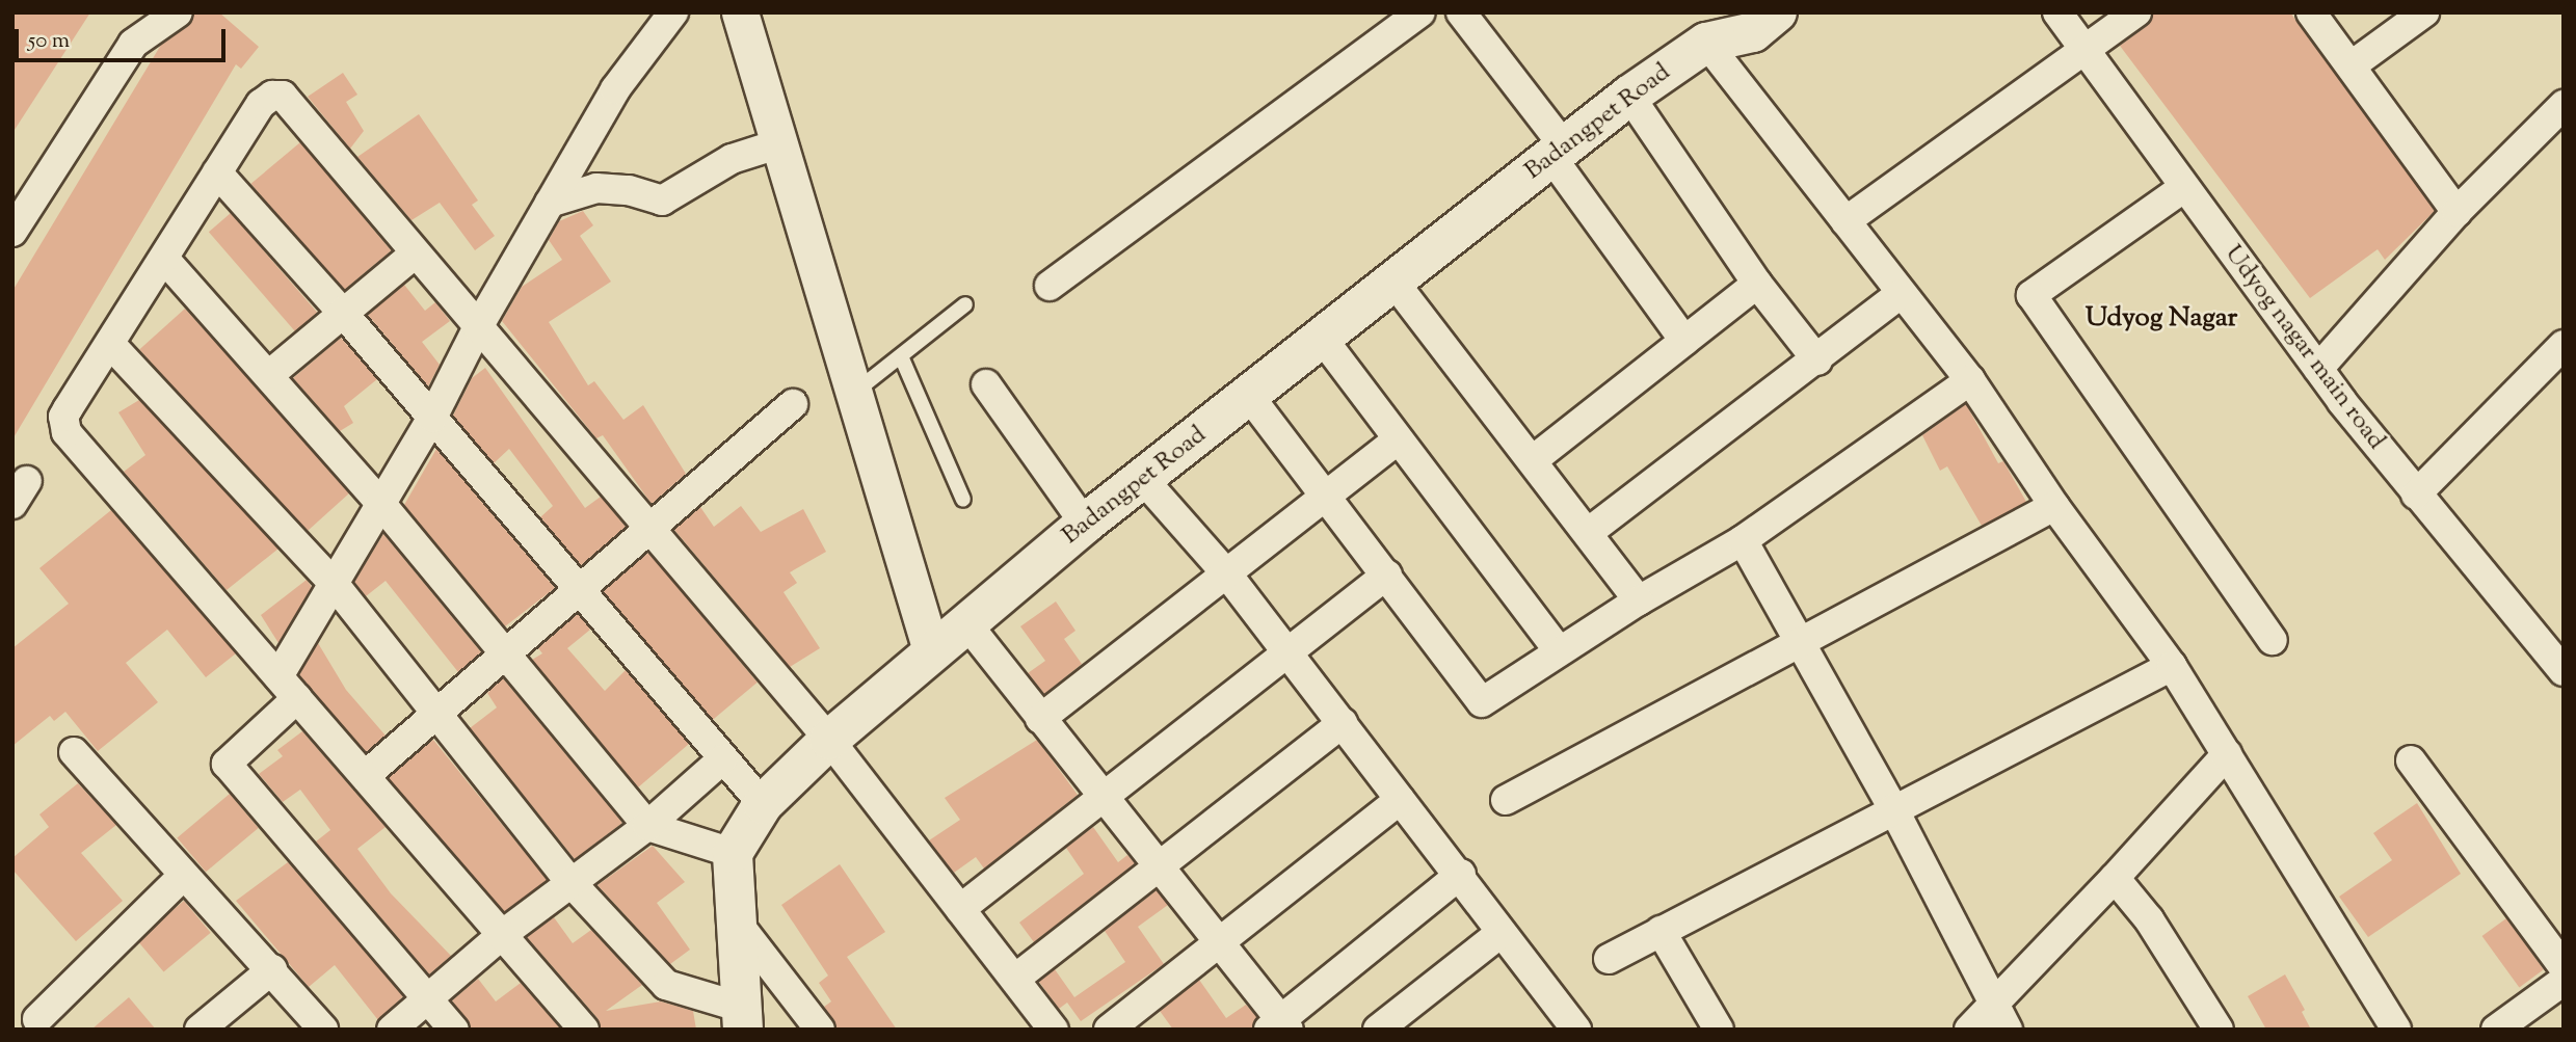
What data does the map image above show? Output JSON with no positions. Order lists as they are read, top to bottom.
{
  "streets": {
    "main road": ["Badangpet Road"],
    "street": ["Udyog nagar main road"]
  },
  "districts": ["Udyog Nagar"],
  "scale_bar": "50 m"
}
